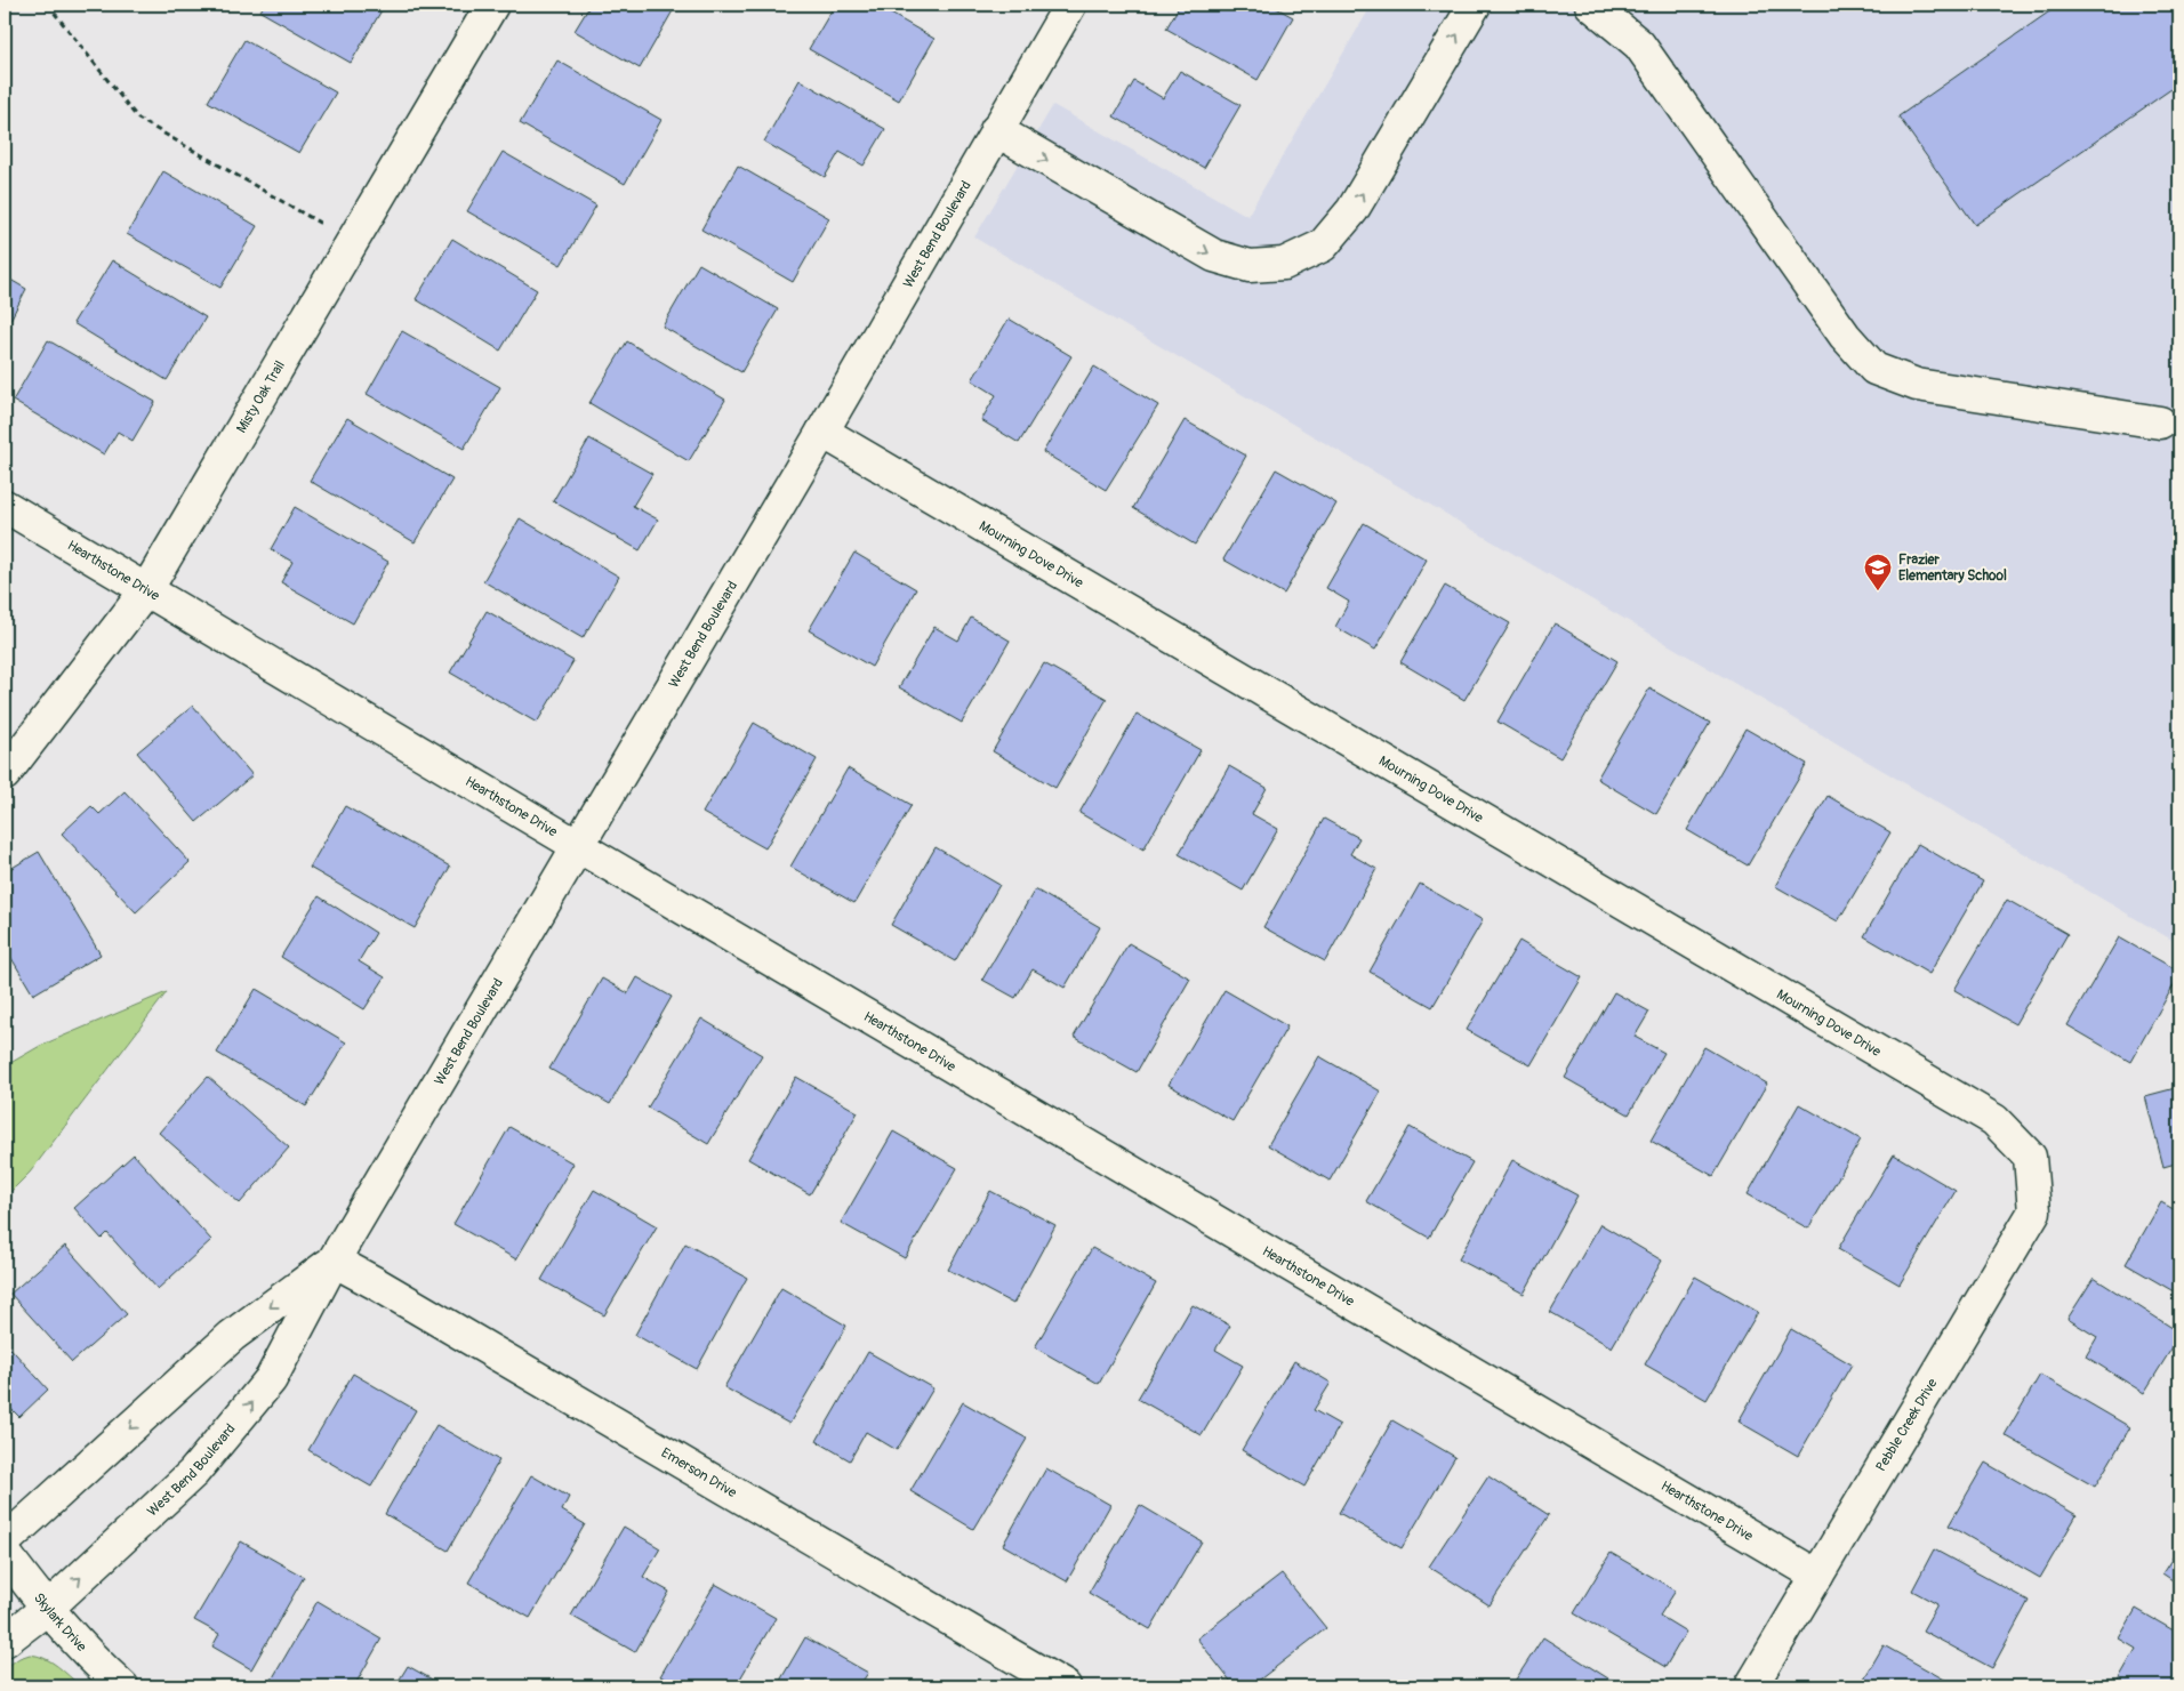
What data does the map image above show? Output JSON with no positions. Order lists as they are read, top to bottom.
{
  "streets": {
    "street": [
      "West Bend Boulevard",
      "Misty Oak Trail",
      "Mourning Dove Drive",
      "Hearthstone Drive",
      "Pebble Creek Drive",
      "Emerson Drive",
      "Skylark Drive"
    ]
  },
  "crossings": [
    ["West Bend Boulevard", "Mourning Dove Drive"],
    ["West Bend Boulevard", "Hearthstone Drive"],
    ["West Bend Boulevard", "Emerson Drive"],
    ["West Bend Boulevard", "Skylark Drive"],
    ["Misty Oak Trail", "Hearthstone Drive"],
    ["Mourning Dove Drive", "Pebble Creek Drive"],
    ["Hearthstone Drive", "Pebble Creek Drive"]
  ],
  "places": {
    "school or university": ["Frazier Elementary School"]
  }
}
